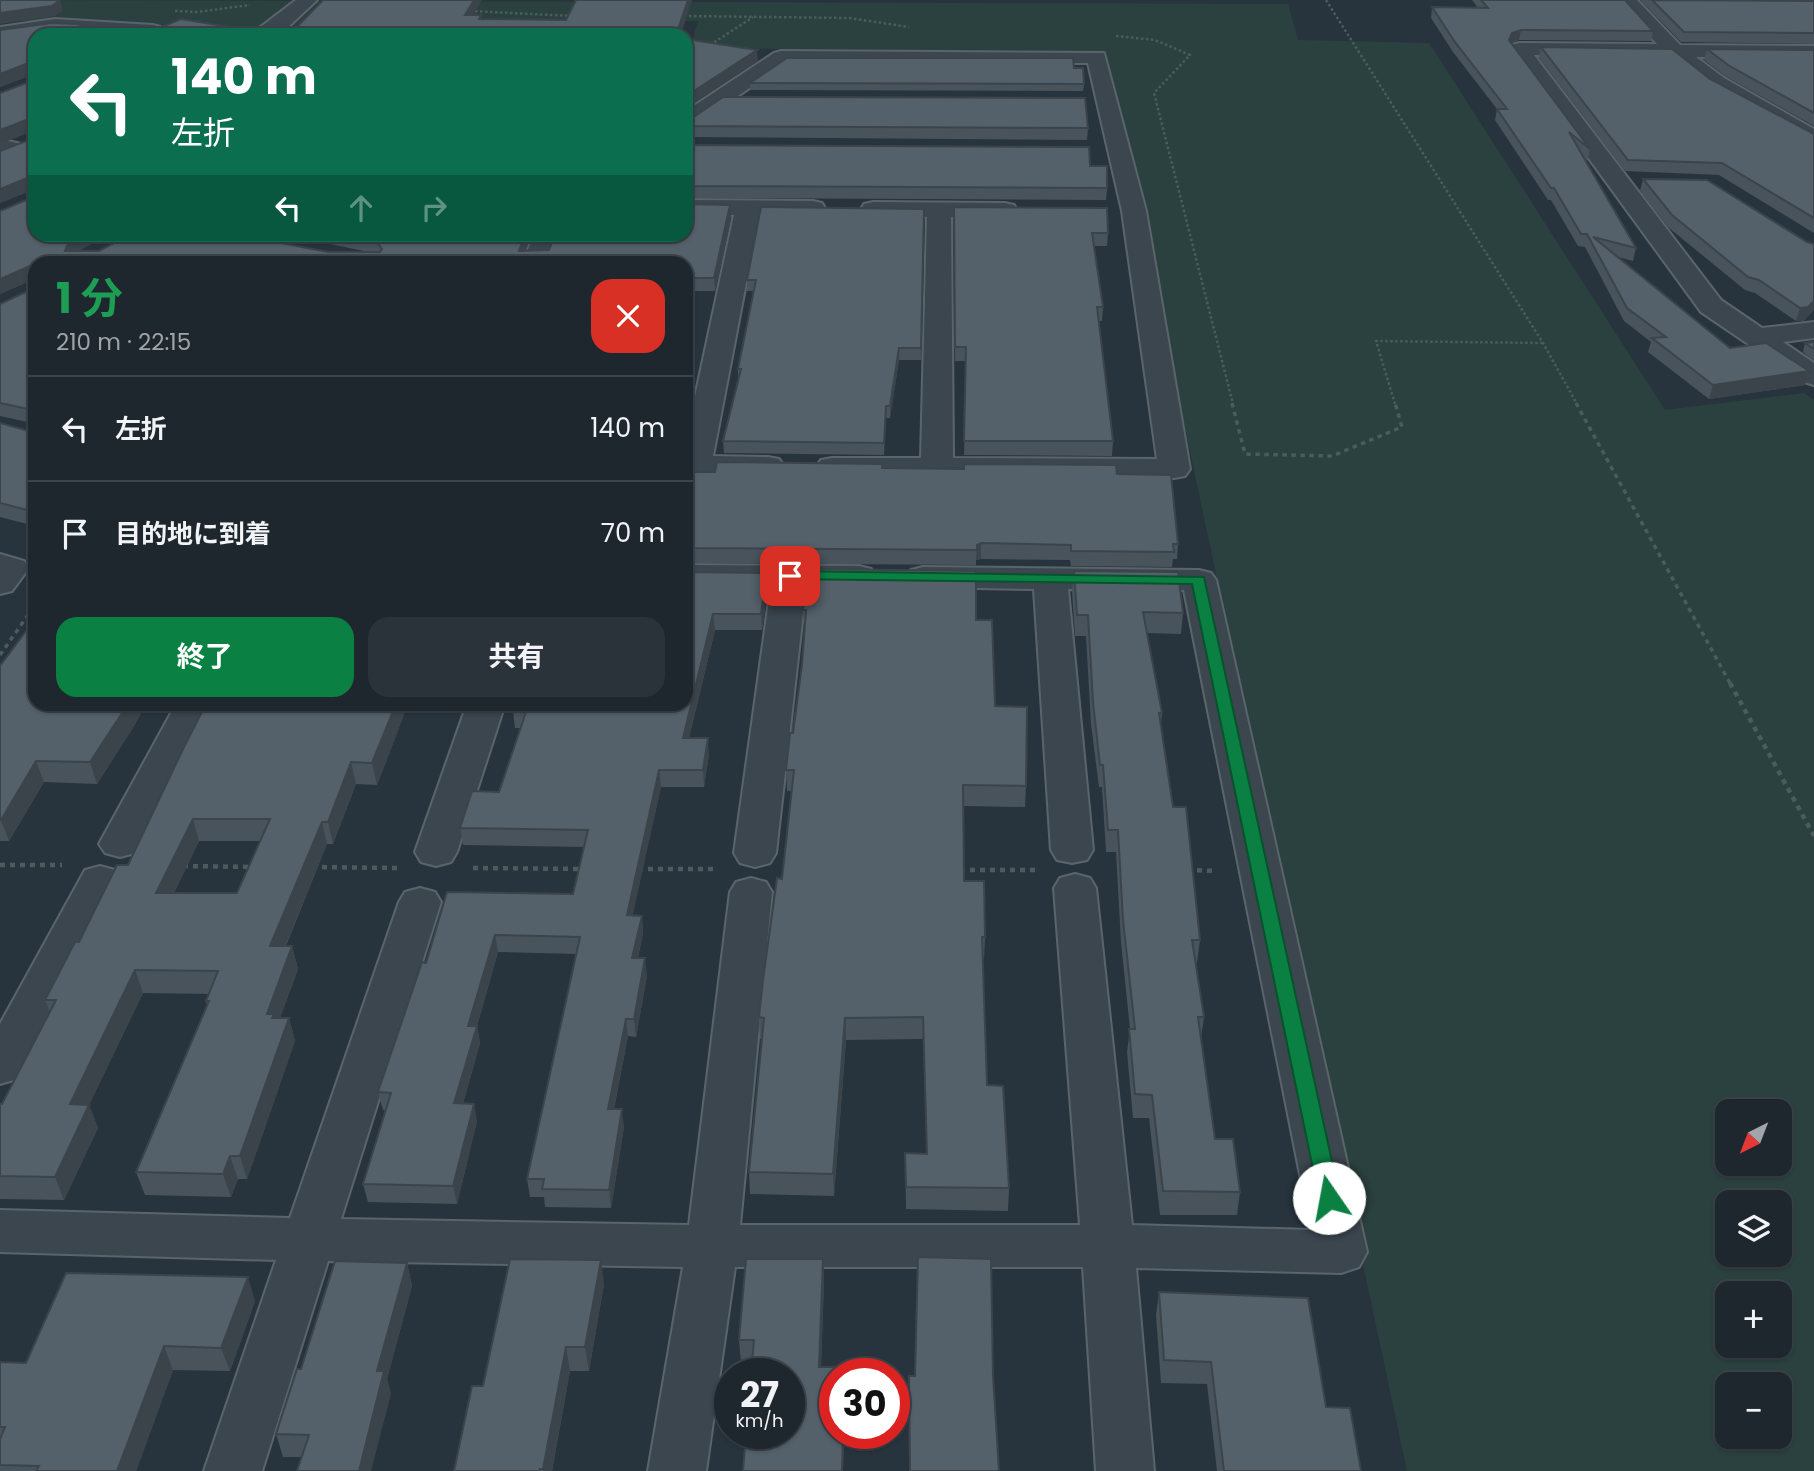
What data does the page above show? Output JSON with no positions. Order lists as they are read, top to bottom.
{
  "north": "bottom left",
  "page": {
    "turn": ["140 m", "左折"],
    "heading": ["1 分", "210 m · 22:15"],
    "list": [
      {
        "name": "左折",
        "value": "140 m"
      },
      {
        "name": "目的地に到着",
        "value": "70 m"
      }
    ],
    "buttons": ["終了", "共有"],
    "map_buttons": ["+", "−"],
    "speed": "27 km/h",
    "limit": "30"
  }
}
